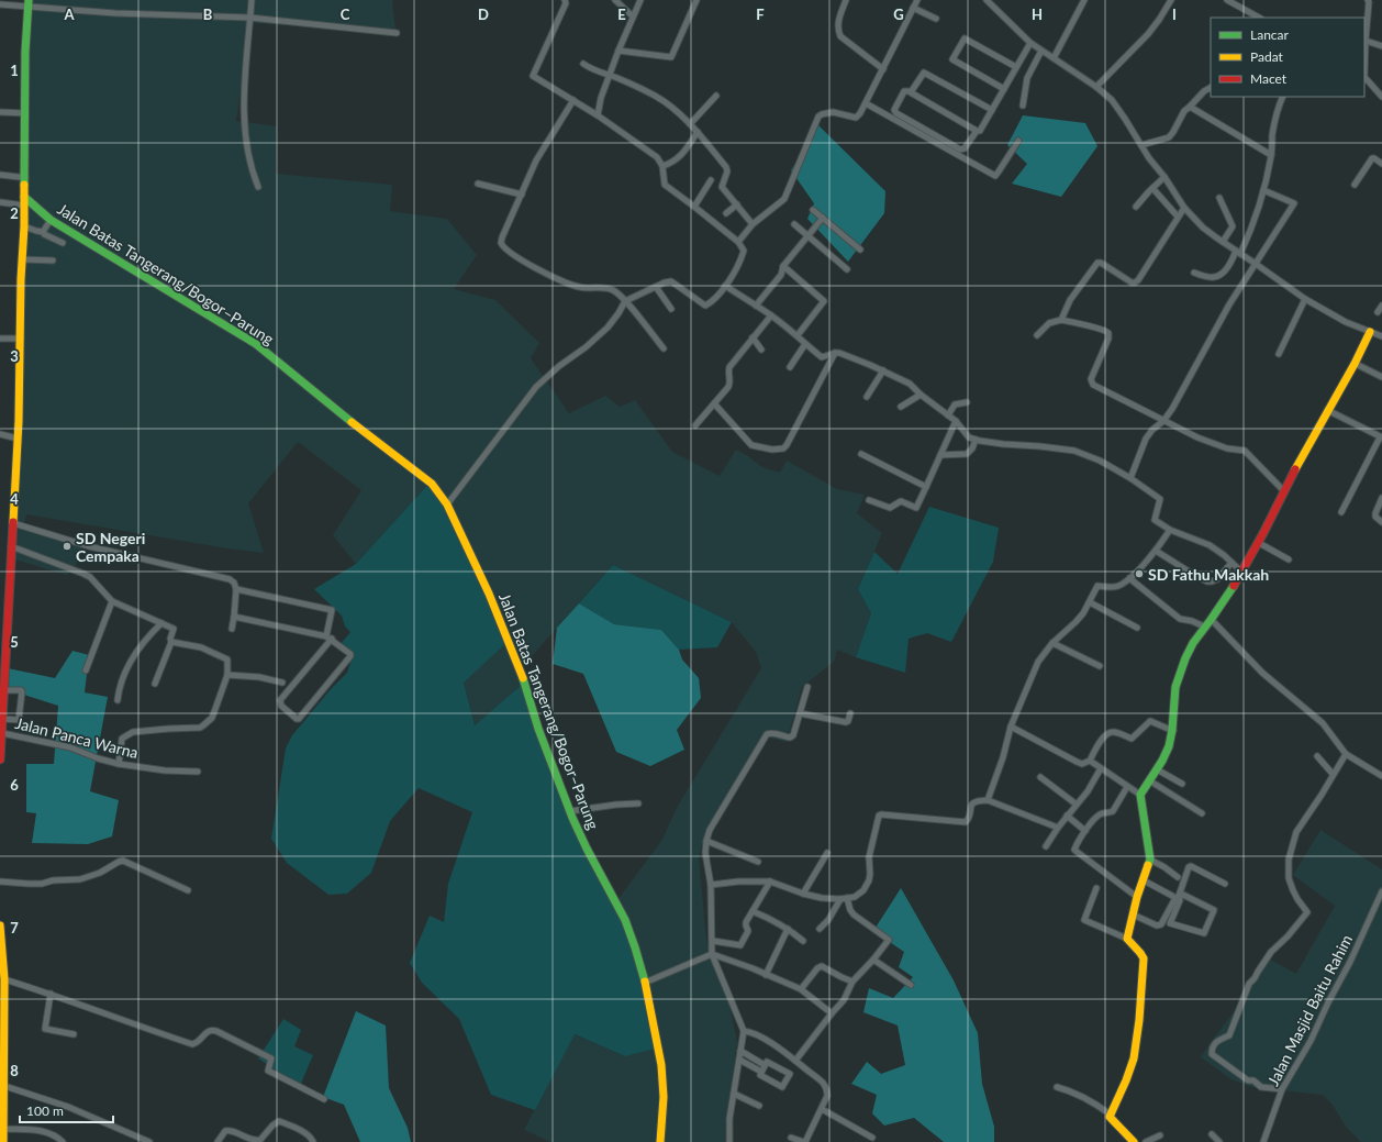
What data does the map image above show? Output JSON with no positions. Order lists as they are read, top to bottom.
{
  "streets": {
    "main road": ["Jalan Batas Tangerang/Bogor–Parung"],
    "street": ["Jalan Panca Warna", "Jalan Masjid Baitu Rahim"]
  },
  "places": ["SD Negeri Cempaka", "SD Fathu Makkah"],
  "legend": ["Lancar", "Padat", "Macet"],
  "scale_bar": "100 m",
  "grid": {
    "columns": [
      "A",
      "B",
      "C",
      "D",
      "E",
      "F",
      "G",
      "H",
      "I"
    ],
    "rows": [
      "1",
      "2",
      "3",
      "4",
      "5",
      "6",
      "7",
      "8"
    ]
  }
}
